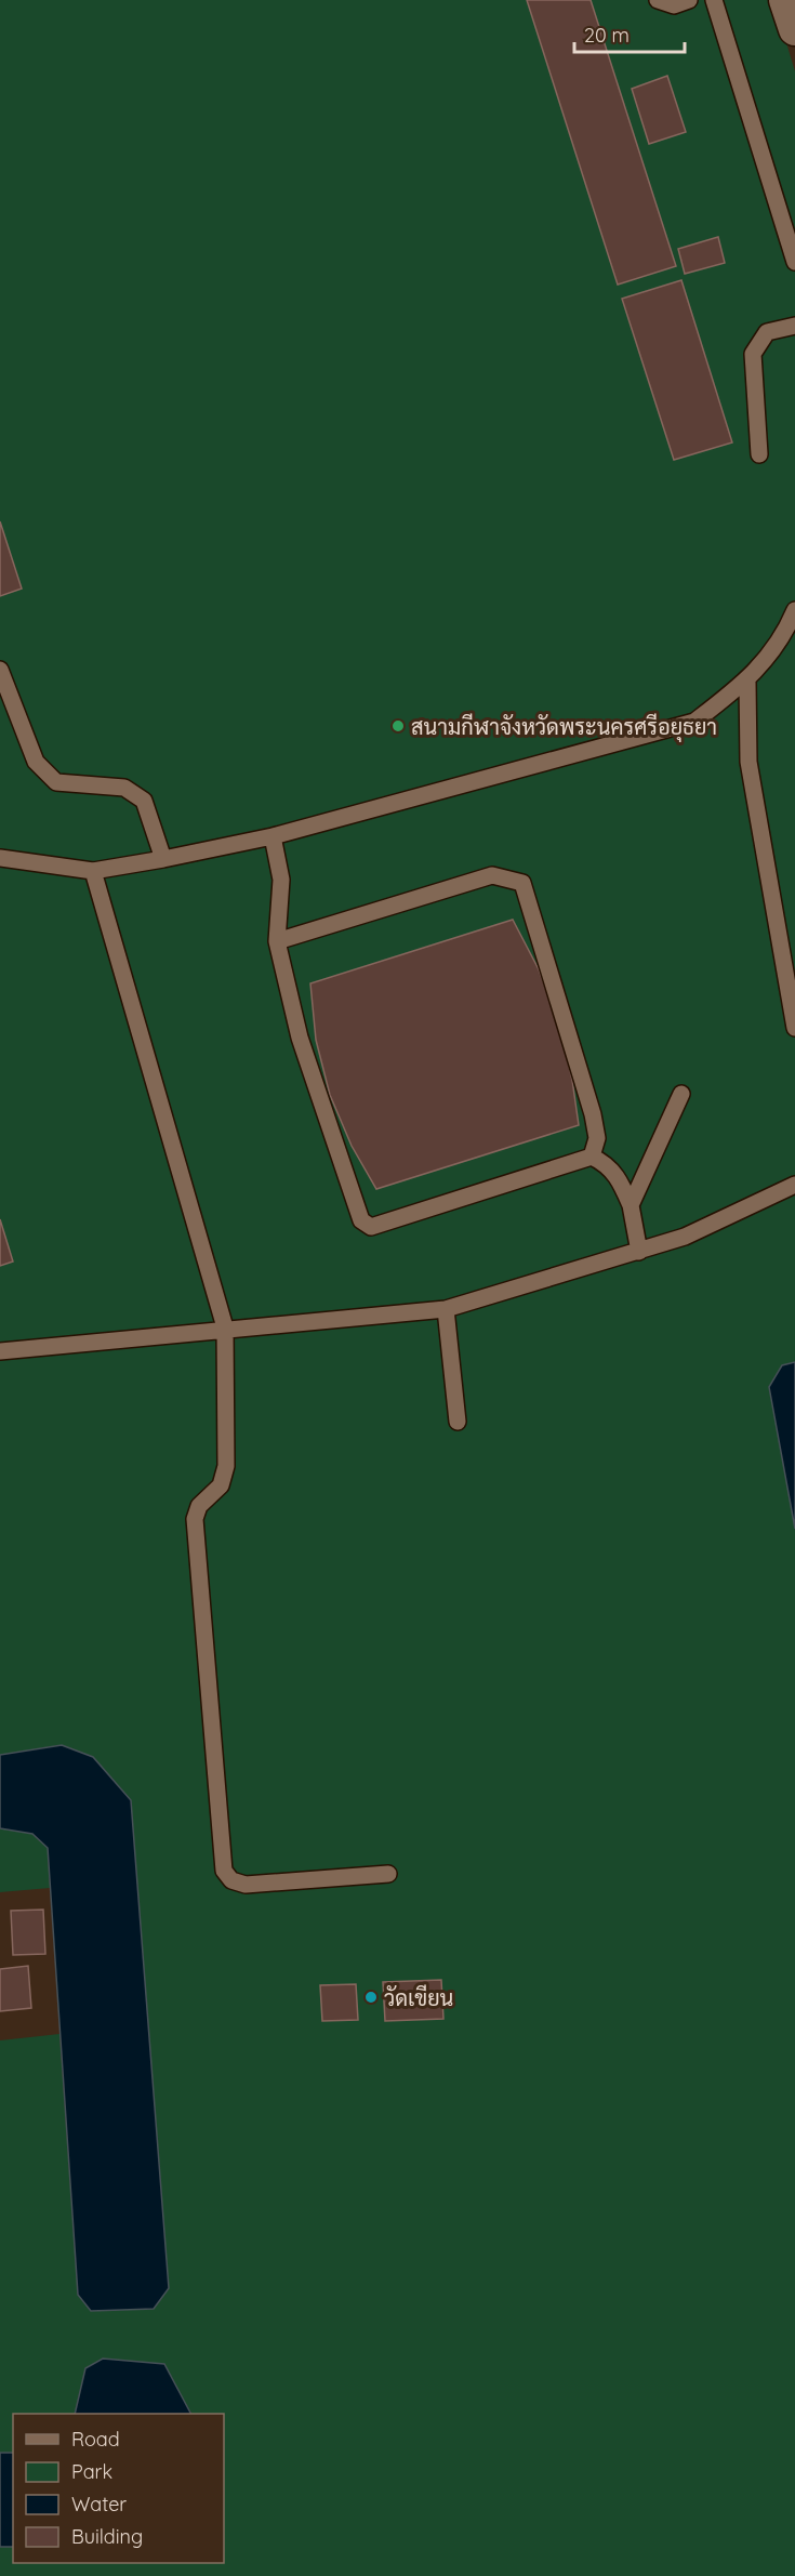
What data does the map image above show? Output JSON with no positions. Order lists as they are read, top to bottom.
{
  "places": ["สนามกีฬาจังหวัดพระนครศรีอยุธยา", "วัดเขียน"],
  "legend": [
    "Road",
    "Park",
    "Water",
    "Building"
  ],
  "scale_bar": "20 m"
}
